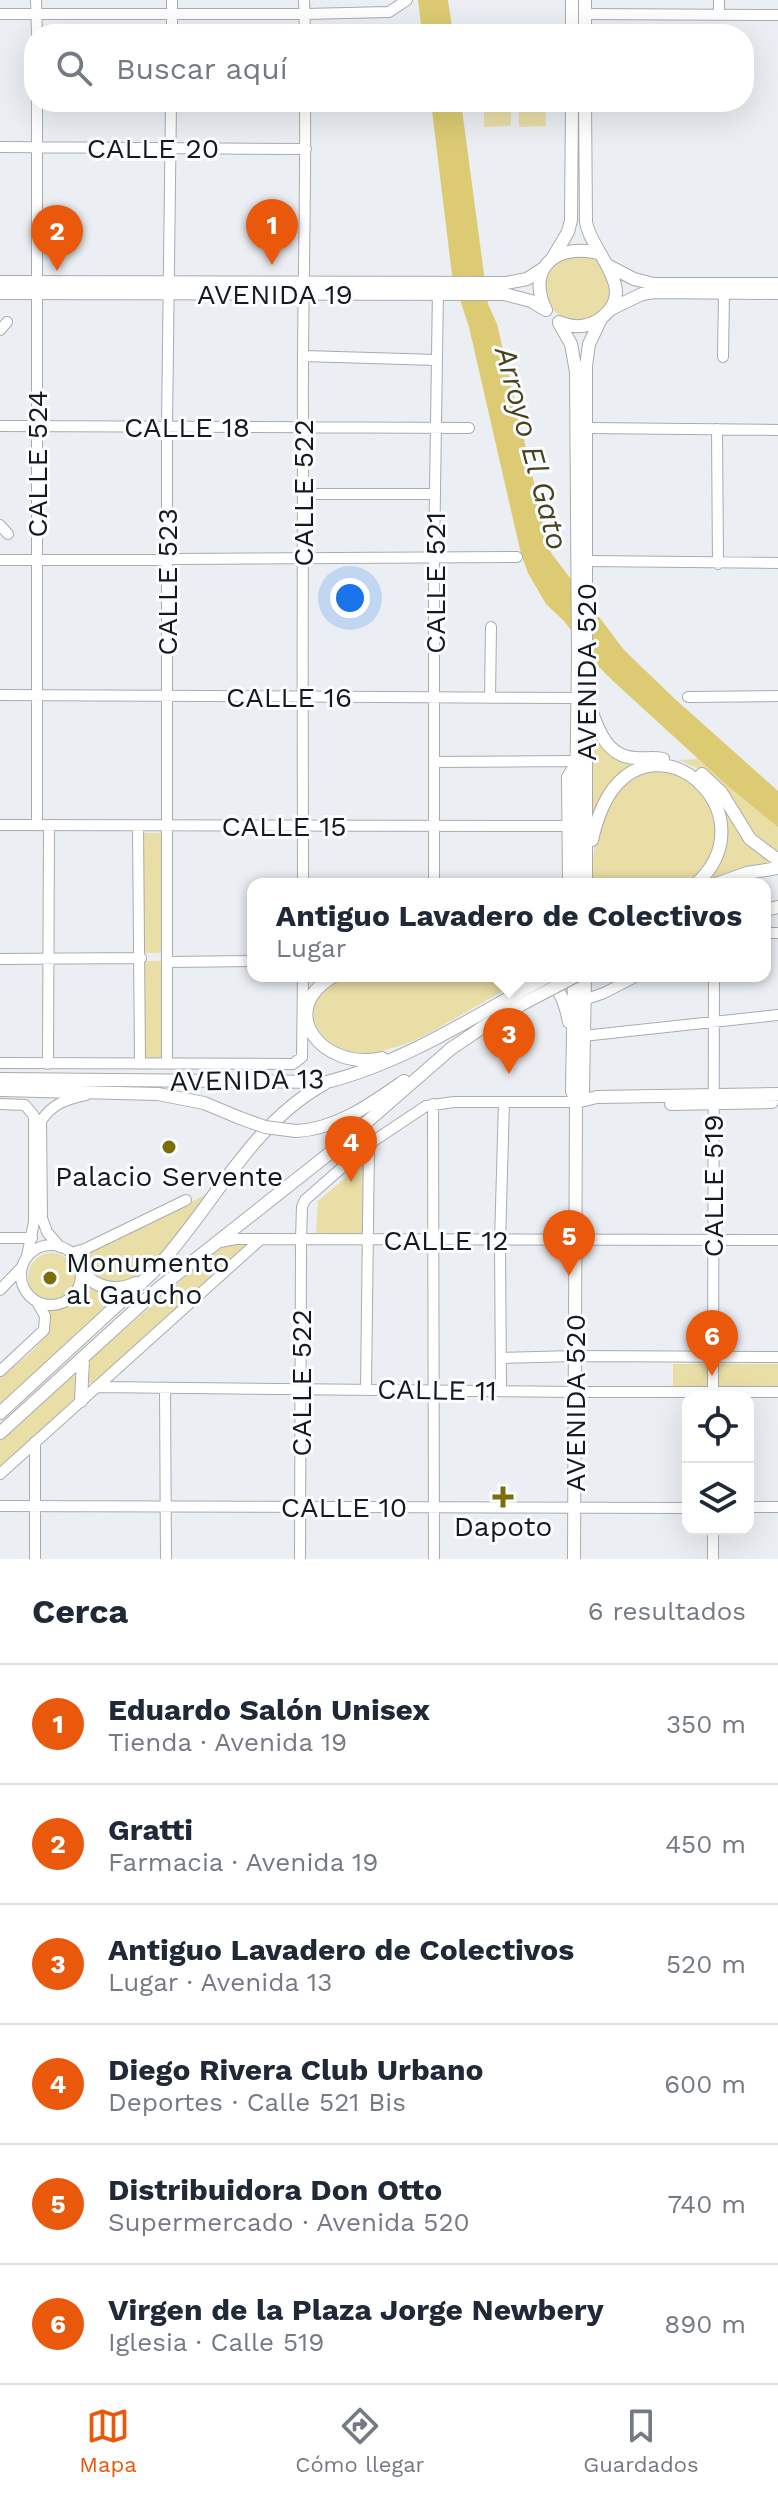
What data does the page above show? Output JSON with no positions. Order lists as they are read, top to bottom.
{
  "streets": {
    "main road": ["AVENIDA 19", "AVENIDA 520", "AVENIDA 13"],
    "street": [
      "CALLE 20",
      "CALLE 18",
      "CALLE 524",
      "CALLE 522",
      "CALLE 523",
      "CALLE 521",
      "CALLE 16",
      "CALLE 15",
      "CALLE 519",
      "CALLE 12",
      "CALLE 11",
      "CALLE 10"
    ]
  },
  "crossings": [
    ["CALLE 20", "CALLE 524"],
    ["CALLE 20", "CALLE 522"],
    ["CALLE 20", "CALLE 523"],
    ["AVENIDA 19", "CALLE 524"],
    ["AVENIDA 19", "CALLE 522"],
    ["AVENIDA 19", "CALLE 523"],
    ["AVENIDA 19", "CALLE 521"],
    ["AVENIDA 19", "AVENIDA 520"],
    ["CALLE 18", "CALLE 524"],
    ["CALLE 18", "CALLE 522"],
    ["CALLE 18", "CALLE 523"],
    ["CALLE 18", "CALLE 521"],
    ["CALLE 524", "CALLE 16"],
    ["CALLE 524", "CALLE 15"],
    ["CALLE 522", "CALLE 16"],
    ["CALLE 522", "CALLE 15"],
    ["CALLE 522", "CALLE 12"],
    ["CALLE 522", "CALLE 11"],
    ["CALLE 522", "CALLE 10"],
    ["CALLE 523", "CALLE 16"],
    ["CALLE 523", "CALLE 15"],
    ["CALLE 521", "CALLE 16"],
    ["CALLE 521", "CALLE 15"],
    ["AVENIDA 520", "CALLE 16"],
    ["AVENIDA 520", "CALLE 12"],
    ["AVENIDA 520", "CALLE 11"],
    ["AVENIDA 520", "CALLE 10"],
    ["CALLE 519", "CALLE 12"],
    ["CALLE 519", "CALLE 11"]
  ],
  "water": ["Arroyo El Gato"],
  "places": {
    "other": ["Palacio Servente", "Monumento al Gaucho"],
    "health": ["Dapoto"]
  },
  "page": {
    "search": "Buscar aquí",
    "pins": [
      "1",
      "2",
      "3",
      "4",
      "5",
      "6"
    ],
    "popup": ["Antiguo Lavadero de Colectivos", "Lugar"],
    "heading": ["Cerca", "6 resultados"],
    "list": [
      {
        "mark": "1",
        "name": "Eduardo Salón Unisex",
        "note": "Tienda · Avenida 19",
        "value": "350 m"
      },
      {
        "mark": "2",
        "name": "Gratti",
        "note": "Farmacia · Avenida 19",
        "value": "450 m"
      },
      {
        "mark": "3",
        "name": "Antiguo Lavadero de Colectivos",
        "note": "Lugar · Avenida 13",
        "value": "520 m"
      },
      {
        "mark": "4",
        "name": "Diego Rivera Club Urbano",
        "note": "Deportes · Calle 521 Bis",
        "value": "600 m"
      },
      {
        "mark": "5",
        "name": "Distribuidora Don Otto",
        "note": "Supermercado · Avenida 520",
        "value": "740 m"
      },
      {
        "mark": "6",
        "name": "Virgen de la Plaza Jorge Newbery",
        "note": "Iglesia · Calle 519",
        "value": "890 m"
      }
    ],
    "nav": ["Mapa", "Cómo llegar", "Guardados"]
  }
}
